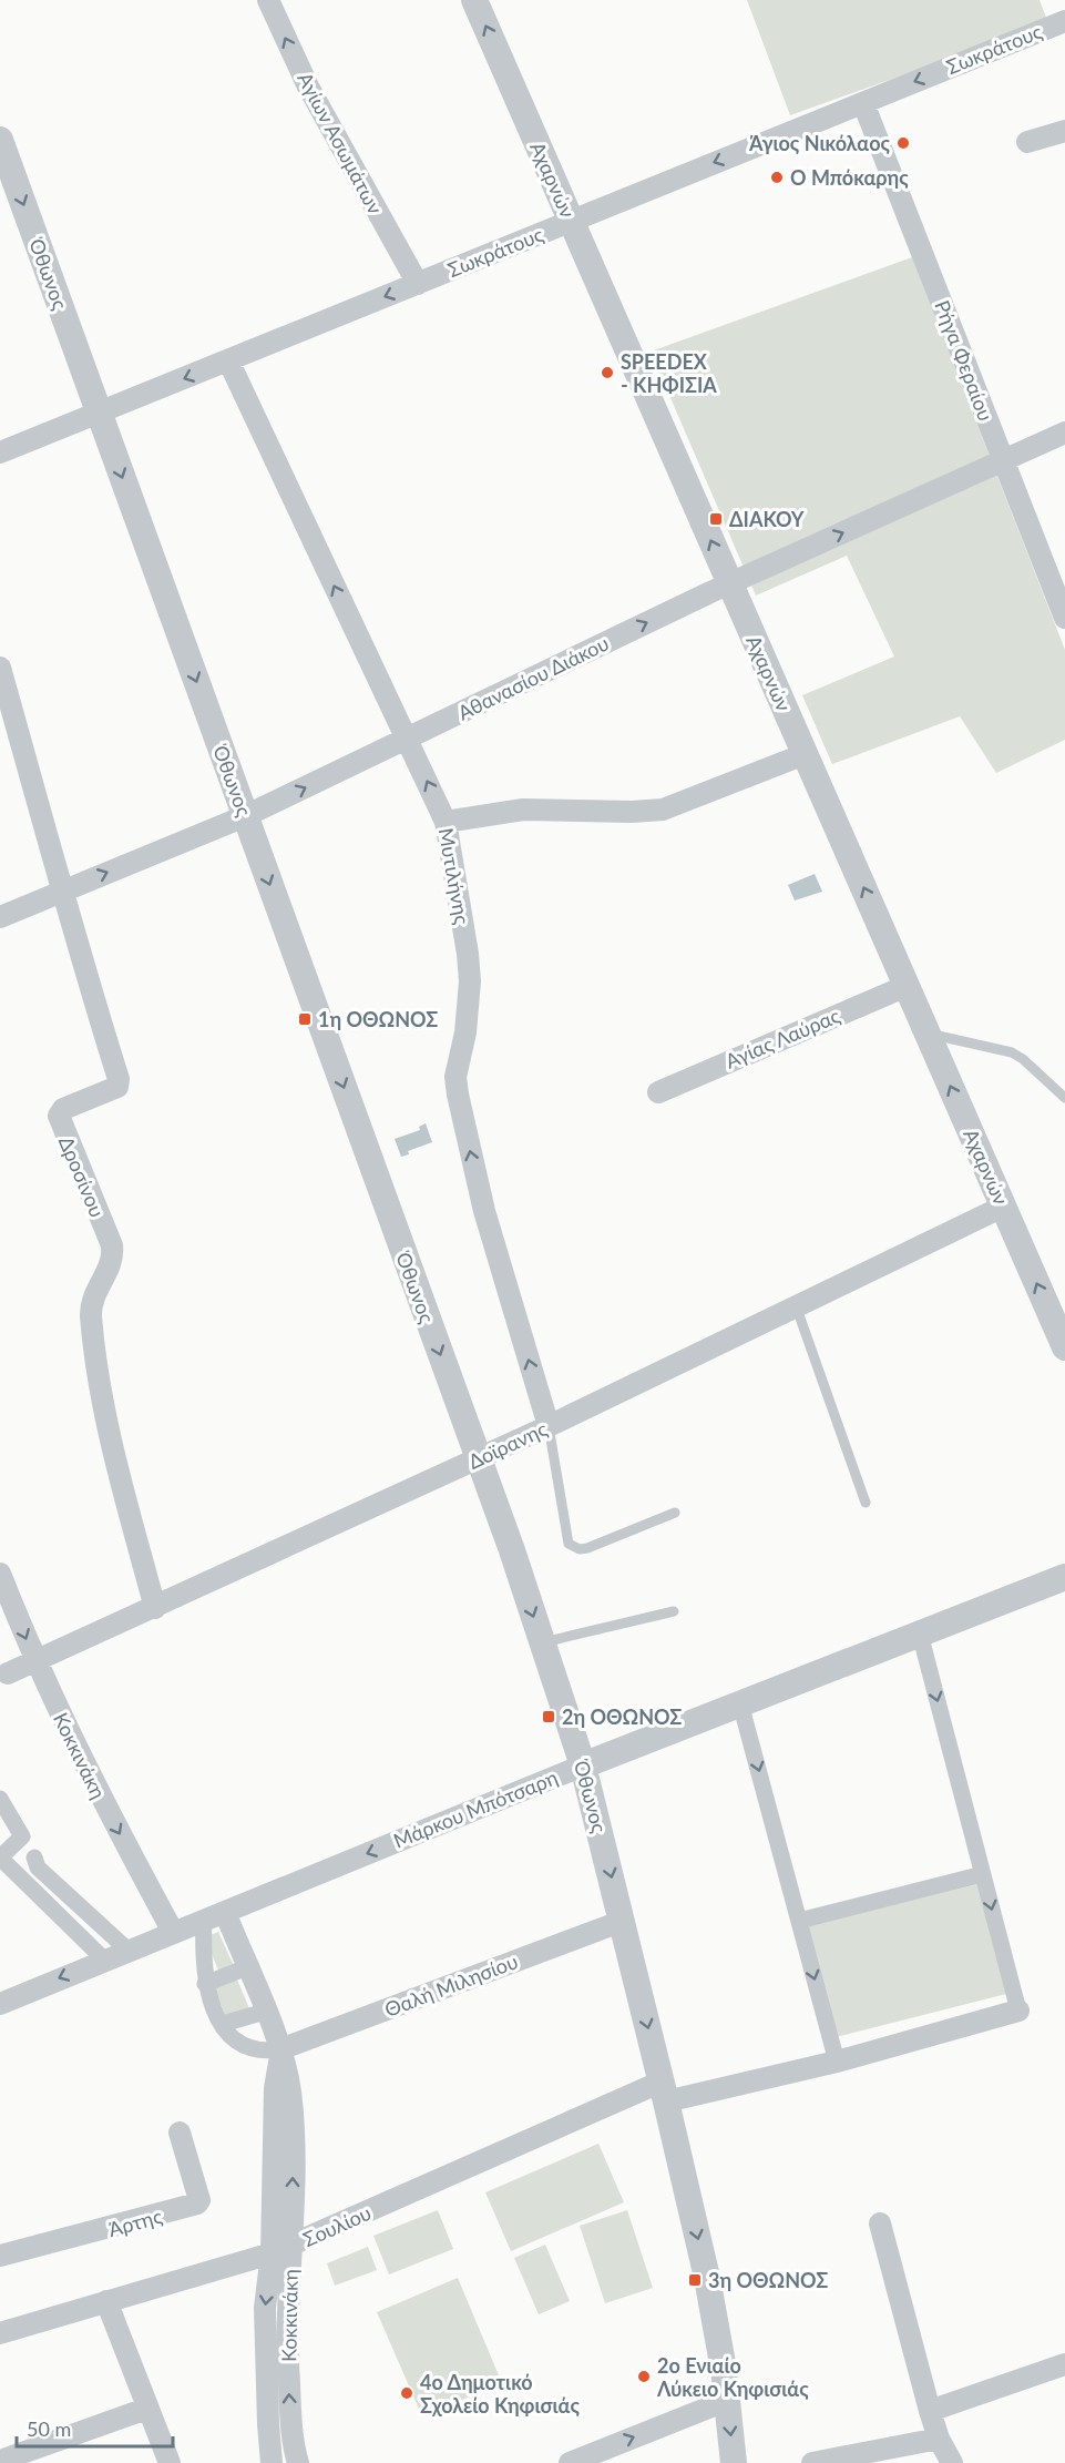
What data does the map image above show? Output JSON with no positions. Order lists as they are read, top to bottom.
{
  "streets": {
    "street": [
      "Σωκράτους",
      "Αγίων Ασωμάτων",
      "Αχαρνών",
      "Όθωνος",
      "Ρήγα Φεραίου",
      "Αθανασίου Διάκου",
      "Μυτιλήνης",
      "Αγίας Λαύρας",
      "Δροσίνου",
      "Δοϊρανης",
      "Κοκκινάκη",
      "Μάρκου Μπότσαρη",
      "Θαλή Μιλησίου",
      "Άρτης",
      "Σουλίου"
    ]
  },
  "crossings": [
    ["Σωκράτους", "Αγίων Ασωμάτων"],
    ["Σωκράτους", "Αχαρνών"],
    ["Σωκράτους", "Όθωνος"],
    ["Σωκράτους", "Ρήγα Φεραίου"],
    ["Σωκράτους", "Μυτιλήνης"],
    ["Αχαρνών", "Αθανασίου Διάκου"],
    ["Αχαρνών", "Αγίας Λαύρας"],
    ["Αχαρνών", "Δοϊρανης"],
    ["Όθωνος", "Αθανασίου Διάκου"],
    ["Όθωνος", "Δοϊρανης"],
    ["Όθωνος", "Μάρκου Μπότσαρη"],
    ["Όθωνος", "Θαλή Μιλησίου"],
    ["Όθωνος", "Σουλίου"],
    ["Ρήγα Φεραίου", "Αθανασίου Διάκου"],
    ["Αθανασίου Διάκου", "Μυτιλήνης"],
    ["Αθανασίου Διάκου", "Δροσίνου"],
    ["Μυτιλήνης", "Δοϊρανης"],
    ["Δροσίνου", "Δοϊρανης"],
    ["Δοϊρανης", "Κοκκινάκη"],
    ["Κοκκινάκη", "Μάρκου Μπότσαρη"],
    ["Κοκκινάκη", "Θαλή Μιλησίου"],
    ["Κοκκινάκη", "Σουλίου"]
  ],
  "one_way": [
    "Σωκράτους",
    "Αγίων Ασωμάτων",
    "Αχαρνών",
    "Όθωνος",
    "Μυτιλήνης",
    "Μάρκου Μπότσαρη"
  ],
  "places": {
    "other": [
      "Άγιος Νικόλαος",
      "Ο Μπόκαρης",
      "SPEEDEX - ΚΗΦΙΣΙΑ",
      "2ο Ενιαίο Λύκειο Κηφισιάς",
      "4ο Δημοτικό Σχολείο Κηφισιάς"
    ],
    "transit": [
      "ΔΙΑΚΟΥ",
      "1η ΟΘΩΝΟΣ",
      "2η ΟΘΩΝΟΣ",
      "3η ΟΘΩΝΟΣ"
    ]
  },
  "scale_bar": "50 m"
}
